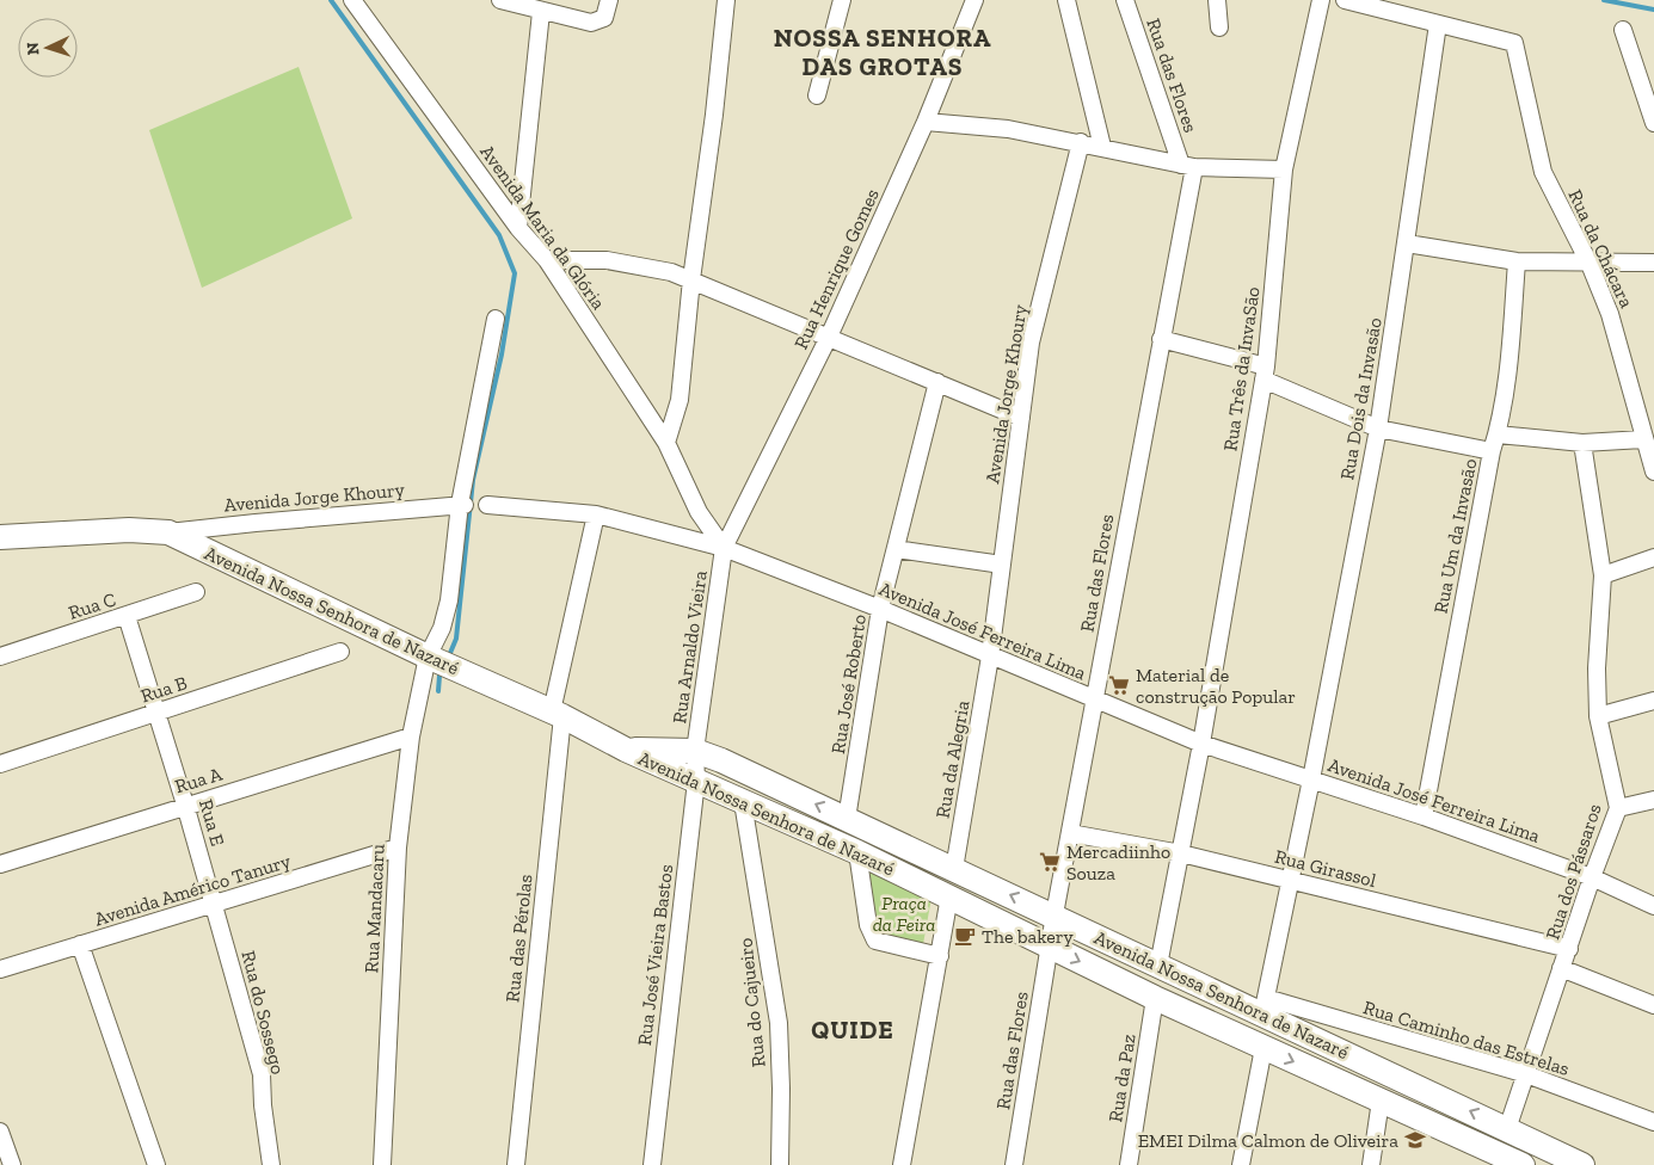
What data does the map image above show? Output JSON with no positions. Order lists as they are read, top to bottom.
{
  "streets": {
    "street": [
      "Rua das Flores",
      "Avenida Maria da Glória",
      "Rua da Chácara",
      "Rua Henrique Gomes",
      "Rua Três da InvaSão",
      "Avenida Jorge Khoury",
      "Rua Dois da Invasão",
      "Rua Um da Invasão",
      "Rua C",
      "Avenida Nossa Senhora de Nazaré",
      "Avenida José Ferreira Lima",
      "Rua Arnaldo Vieira",
      "Rua José Roberto",
      "Rua B",
      "Rua da Alegria",
      "Rua A",
      "Rua E",
      "Rua Girassol",
      "Rua dos Pássaros",
      "Avenida Américo Tanury",
      "Rua Mandacaru",
      "Rua das Pérolas",
      "Rua José Vieira Bastos",
      "Rua do Cajueiro",
      "Rua do Sossego",
      "Rua Caminho das Estrelas",
      "Rua da Paz"
    ]
  },
  "crossings": [
    ["Rua das Flores", "Avenida Nossa Senhora de Nazaré"],
    ["Rua das Flores", "Avenida José Ferreira Lima"],
    ["Rua das Flores", "Rua Girassol"],
    ["Avenida Maria da Glória", "Rua Henrique Gomes"],
    ["Avenida Maria da Glória", "Avenida José Ferreira Lima"],
    ["Avenida Maria da Glória", "Rua Arnaldo Vieira"],
    ["Rua da Chácara", "Rua Dois da Invasão"],
    ["Rua Henrique Gomes", "Avenida José Ferreira Lima"],
    ["Rua Henrique Gomes", "Rua Arnaldo Vieira"],
    ["Rua Três da InvaSão", "Avenida José Ferreira Lima"],
    ["Avenida Jorge Khoury", "Avenida Nossa Senhora de Nazaré"],
    ["Avenida Jorge Khoury", "Avenida José Ferreira Lima"],
    ["Avenida Jorge Khoury", "Rua da Alegria"],
    ["Avenida Jorge Khoury", "Rua Mandacaru"],
    ["Rua Dois da Invasão", "Avenida Nossa Senhora de Nazaré"],
    ["Rua Dois da Invasão", "Avenida José Ferreira Lima"],
    ["Rua Dois da Invasão", "Rua Girassol"],
    ["Rua Dois da Invasão", "Rua Caminho das Estrelas"],
    ["Rua Um da Invasão", "Avenida José Ferreira Lima"],
    ["Rua C", "Rua E"],
    ["Avenida Nossa Senhora de Nazaré", "Rua Arnaldo Vieira"],
    ["Avenida Nossa Senhora de Nazaré", "Rua José Roberto"],
    ["Avenida Nossa Senhora de Nazaré", "Rua da Alegria"],
    ["Avenida Nossa Senhora de Nazaré", "Rua dos Pássaros"],
    ["Avenida Nossa Senhora de Nazaré", "Rua Mandacaru"],
    ["Avenida Nossa Senhora de Nazaré", "Rua das Pérolas"],
    ["Avenida Nossa Senhora de Nazaré", "Rua José Vieira Bastos"],
    ["Avenida Nossa Senhora de Nazaré", "Rua do Cajueiro"],
    ["Avenida Nossa Senhora de Nazaré", "Rua Caminho das Estrelas"],
    ["Avenida Nossa Senhora de Nazaré", "Rua da Paz"],
    ["Avenida José Ferreira Lima", "Rua Arnaldo Vieira"],
    ["Avenida José Ferreira Lima", "Rua José Roberto"],
    ["Avenida José Ferreira Lima", "Rua da Alegria"],
    ["Avenida José Ferreira Lima", "Rua dos Pássaros"],
    ["Avenida José Ferreira Lima", "Rua das Pérolas"],
    ["Rua Arnaldo Vieira", "Rua José Vieira Bastos"],
    ["Rua B", "Rua E"],
    ["Rua A", "Rua E"],
    ["Rua A", "Rua Mandacaru"],
    ["Rua E", "Avenida Américo Tanury"],
    ["Rua E", "Rua do Sossego"],
    ["Rua Girassol", "Rua dos Pássaros"],
    ["Rua dos Pássaros", "Rua Caminho das Estrelas"],
    ["Avenida Américo Tanury", "Rua Mandacaru"],
    ["Avenida Américo Tanury", "Rua do Sossego"]
  ],
  "districts": ["NOSSA SENHORA DAS GROTAS", "QUIDE"],
  "parks": ["Praça da Feira"],
  "places": {
    "supermarket": ["Material de construção Popular", "Mercadiinho Souza"],
    "cafe": ["The bakery"],
    "school or university": ["EMEI Dilma Calmon de Oliveira"]
  },
  "north": "left"
}
